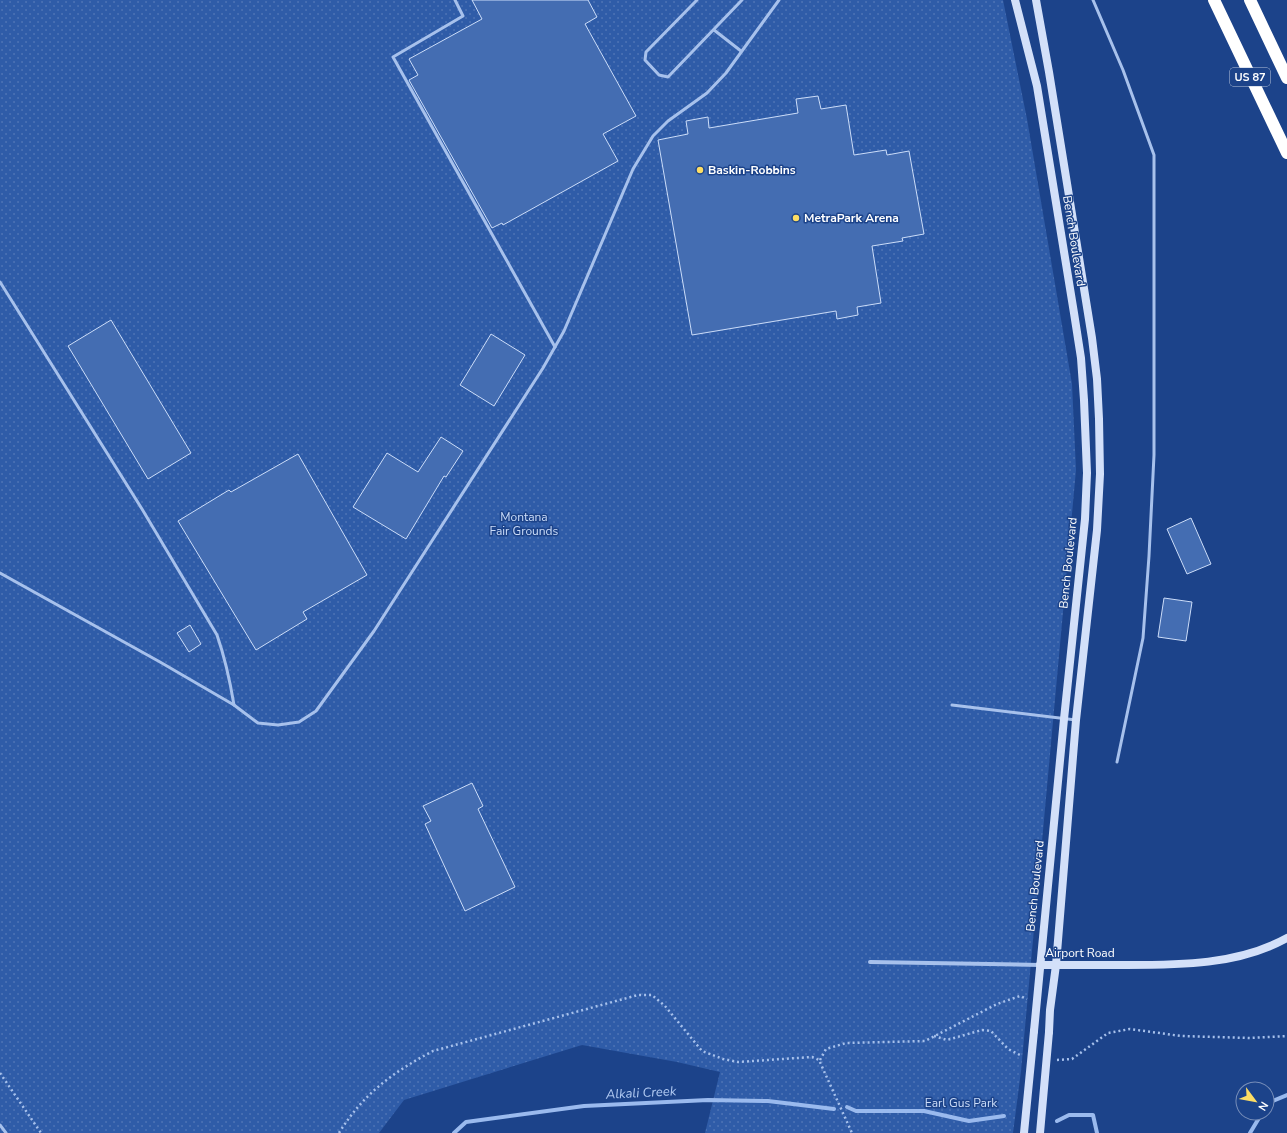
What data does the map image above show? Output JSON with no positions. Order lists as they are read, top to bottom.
{
  "streets": {
    "highway": ["US 87"],
    "main road": ["Bench Boulevard", "Airport Road"]
  },
  "crossings": [
    ["Bench Boulevard", "Airport Road"]
  ],
  "water": ["Alkali Creek"],
  "parks": ["Montana Fair Grounds", "Earl Gus Park"],
  "places": ["Baskin-Robbins", "MetraPark Arena"],
  "north": "bottom right"
}
